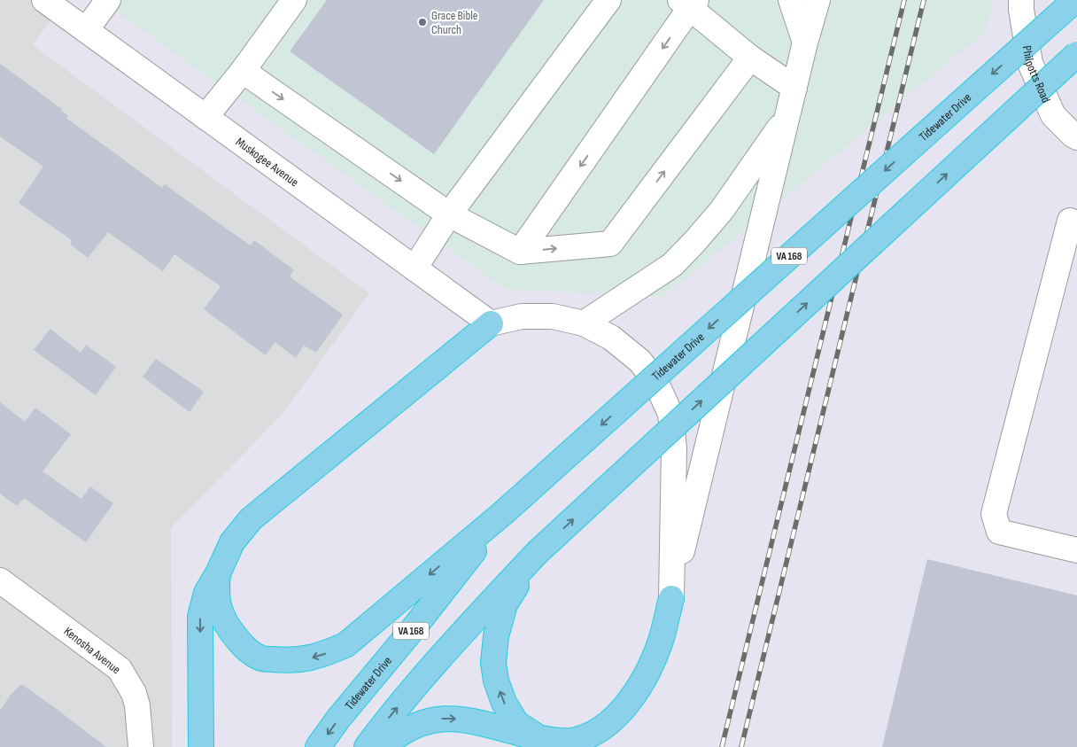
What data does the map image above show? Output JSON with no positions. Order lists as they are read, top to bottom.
{
  "streets": {
    "highway": ["Tidewater Drive", "VA 168"],
    "street": ["Philpotts Road", "Muskogee Avenue", "Kenosha Avenue"]
  },
  "places": ["Grace Bible Church"]
}
